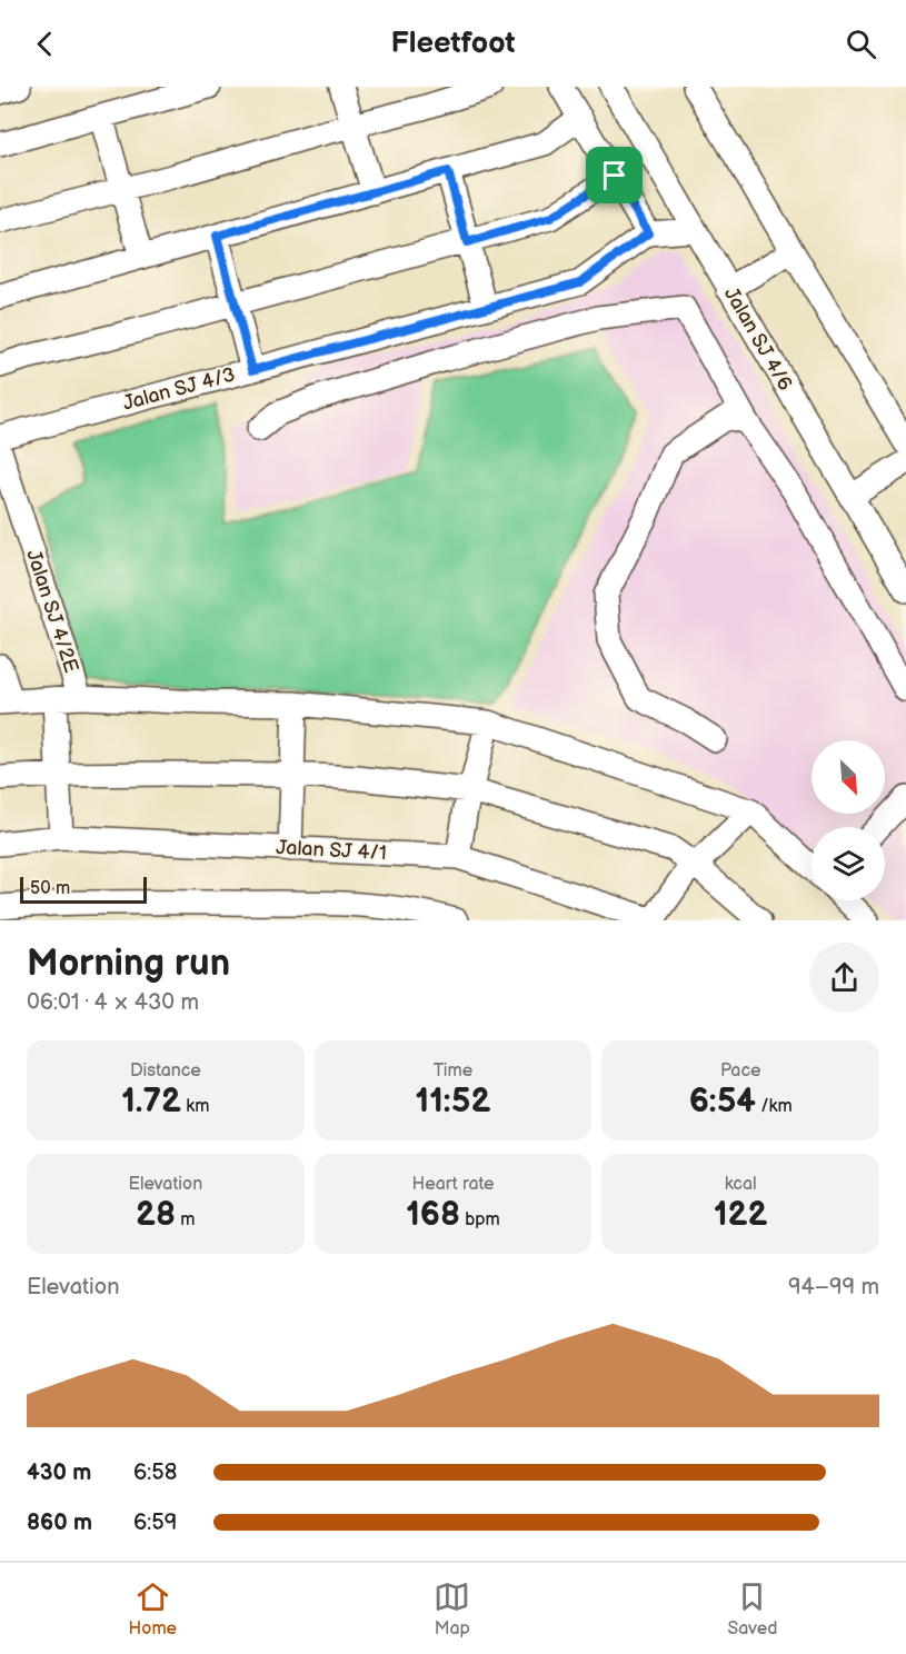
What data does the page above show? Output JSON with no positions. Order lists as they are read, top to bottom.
{
  "streets": {
    "street": [
      "Jalan SJ 4/6",
      "Jalan SJ 4/3",
      "Jalan SJ 4/2E",
      "Jalan SJ 4/1"
    ]
  },
  "scale_bar": "50 m",
  "north": "bottom right",
  "page": {
    "header": "Fleetfoot",
    "scale": "50 m",
    "heading": ["Morning run", "06:01 · 4 × 430 m"],
    "stats": [
      ["Distance", "1.72 km"],
      ["Time", "11:52"],
      ["Pace", "6:54 /km"],
      ["Elevation", "28 m"],
      ["Heart rate", "168 bpm"],
      ["kcal", "122"]
    ],
    "chart": ["Elevation", "94–99 m"],
    "list": [
      {
        "name": "430 m",
        "note": "6:58"
      },
      {
        "name": "860 m",
        "note": "6:59"
      }
    ],
    "tabs": ["Home", "Map", "Saved"]
  }
}
